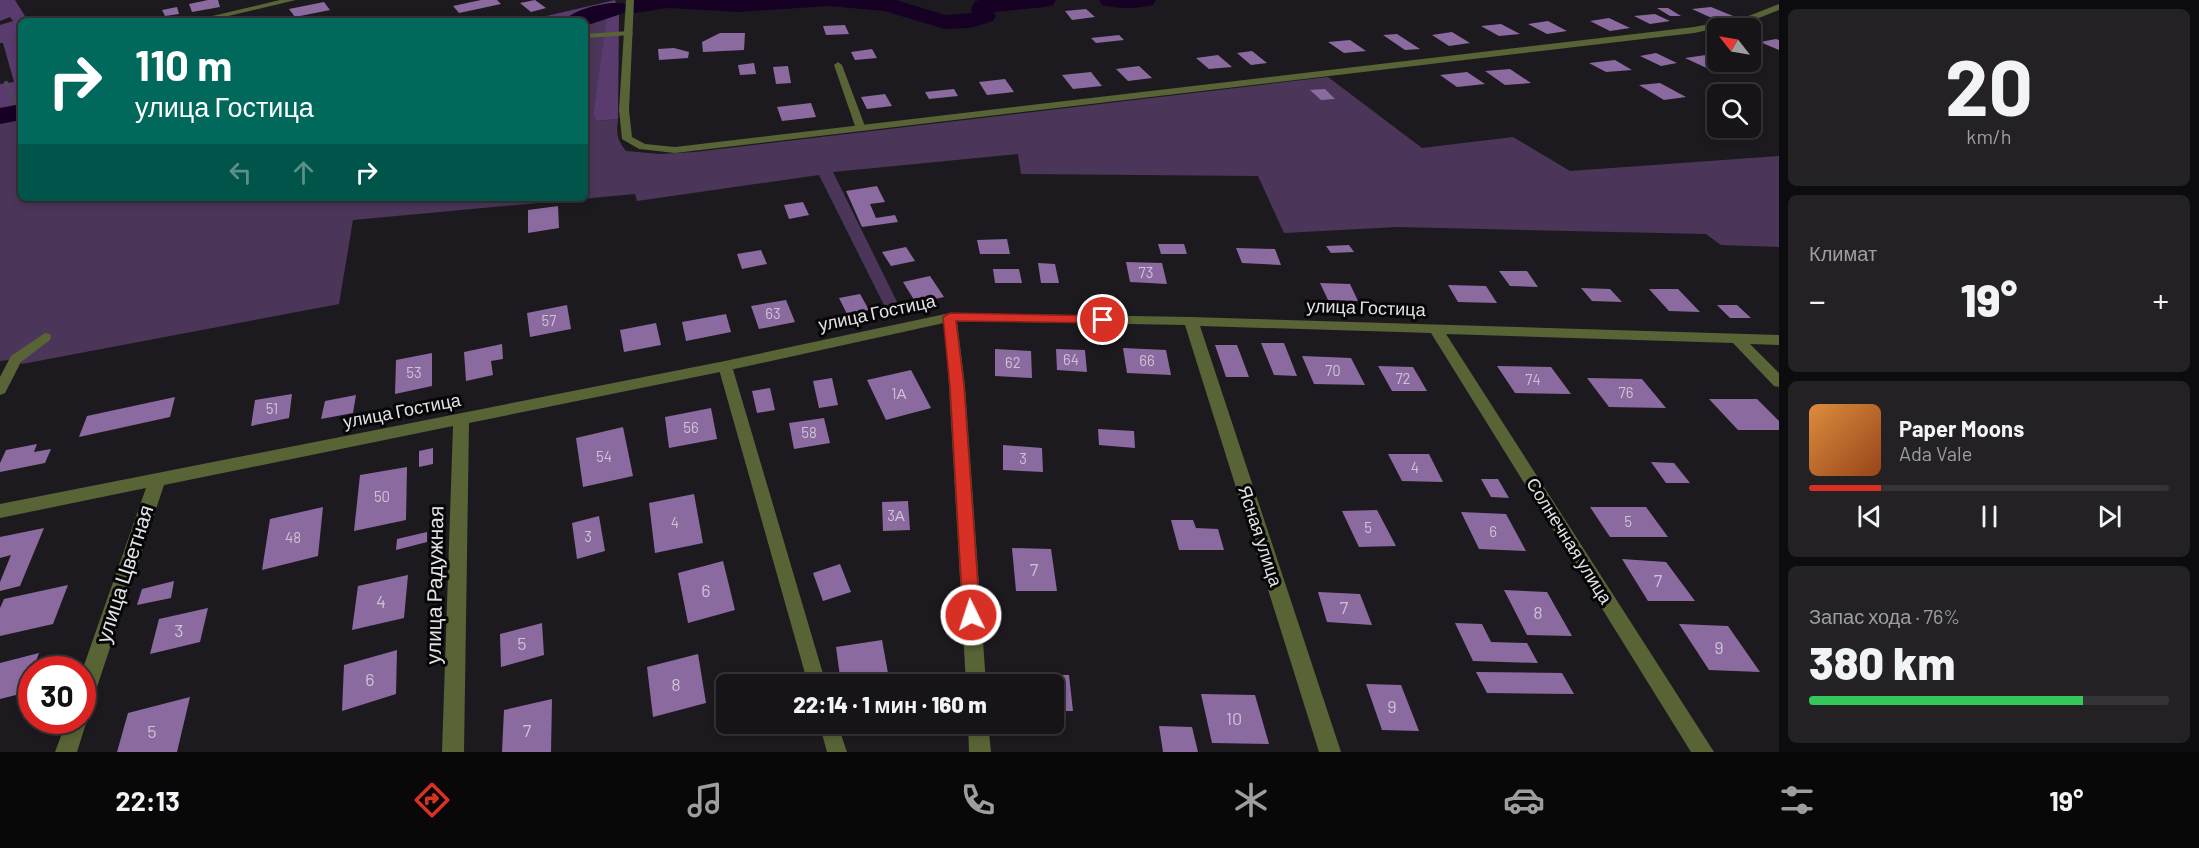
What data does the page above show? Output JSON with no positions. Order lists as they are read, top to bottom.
{
  "streets": {
    "street": [
      "улица Гостица",
      "Ясная улица",
      "Солнечная улица",
      "улица Цветная",
      "улица Радужная"
    ]
  },
  "crossings": [
    ["улица Гостица", "Ясная улица"],
    ["улица Гостица", "Солнечная улица"],
    ["улица Гостица", "улица Цветная"],
    ["улица Гостица", "улица Радужная"]
  ],
  "house_numbers": [
    "73",
    "63",
    "57",
    "64",
    "66",
    "62",
    "70",
    "53",
    "72",
    "74",
    "76",
    "1А",
    "51",
    "56",
    "58",
    "54",
    "3",
    "4",
    "50",
    "3А",
    "5",
    "4",
    "5",
    "6",
    "3",
    "48",
    "7",
    "7",
    "6",
    "4",
    "7",
    "8",
    "3",
    "5",
    "9",
    "6",
    "8",
    "9",
    "10",
    "7",
    "5"
  ],
  "north": "top left",
  "page": {
    "tile": [
      ["20", "km/h"],
      "Климат",
      ["Запас хода · 76%", "380 km"]
    ],
    "turn": ["110 m", "улица Гостица"],
    "heat": ["−", "19°", "+"],
    "song": ["Paper Moons", "Ada Vale"],
    "limit": "30",
    "trip": "22:14 · 1 мин · 160 m",
    "tabs": ["22:13", "19°"]
  }
}
